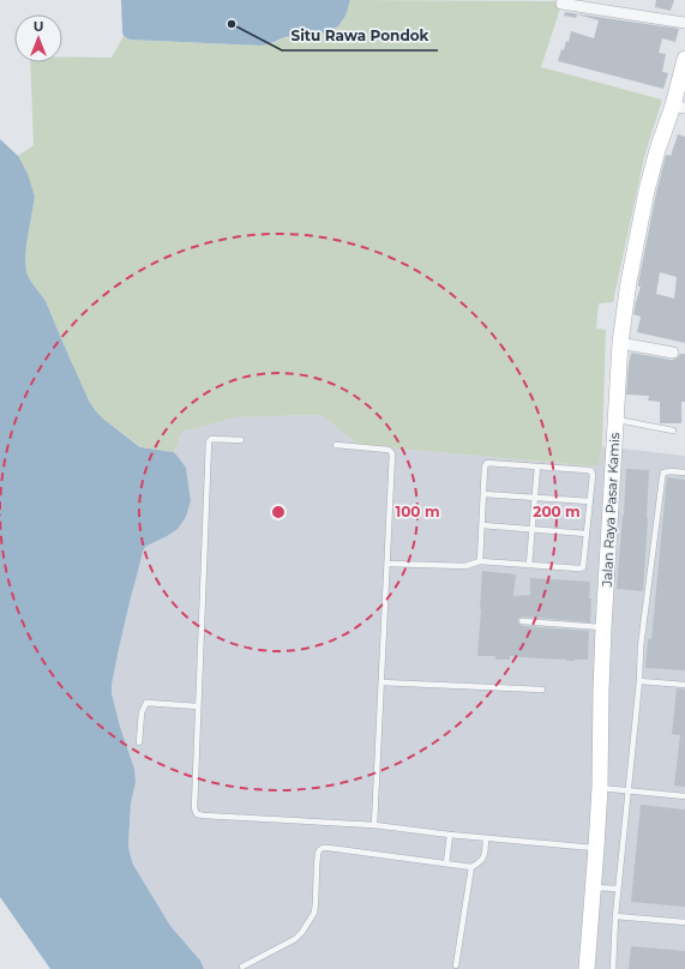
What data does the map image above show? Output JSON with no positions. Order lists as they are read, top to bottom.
{
  "streets": {
    "main road": ["Jalan Raya Pasar Kamis"]
  },
  "places": ["Situ Rawa Pondok"],
  "north": "top",
  "rings": ["100 m", "200 m"]
}
